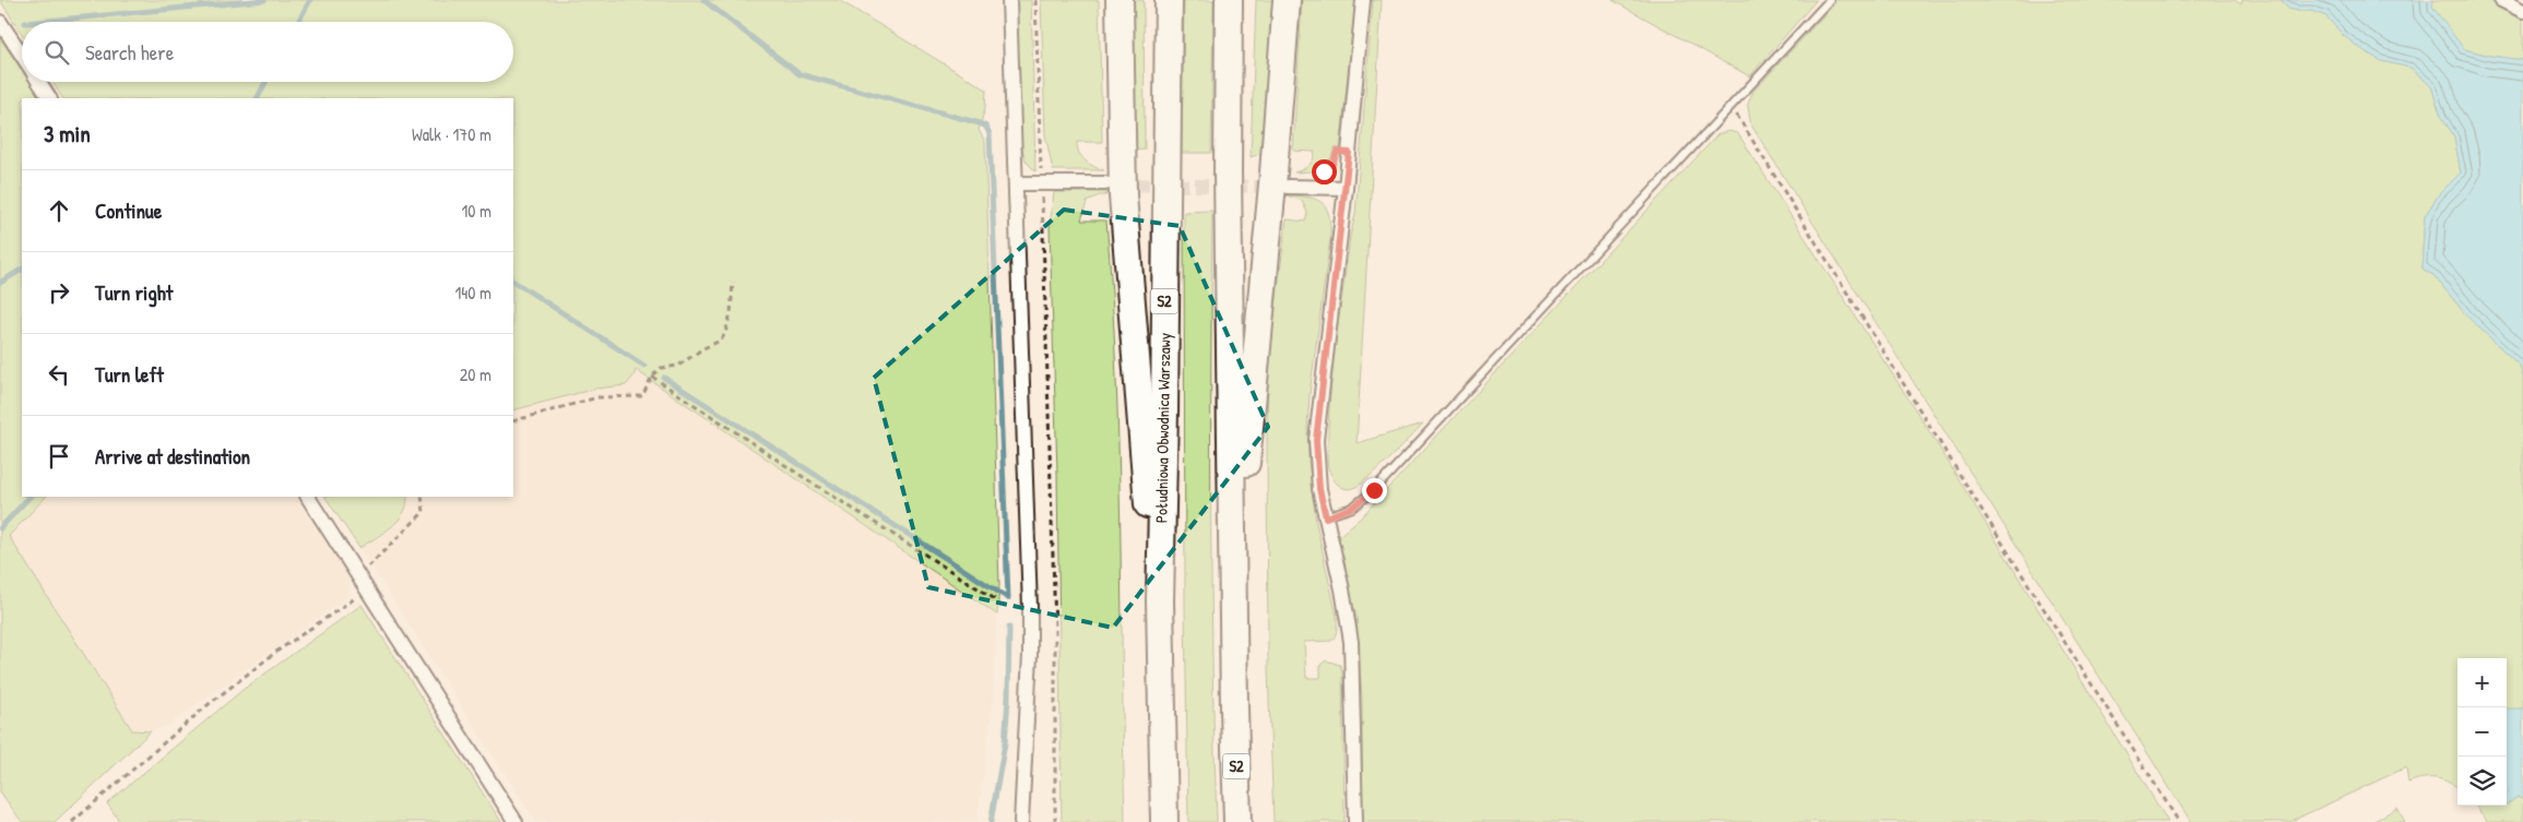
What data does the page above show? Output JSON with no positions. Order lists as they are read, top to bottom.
{
  "streets": {
    "highway": ["S2", "Południowa Obwodnica Warszawy"]
  },
  "page": {
    "search": "Search here",
    "heading": ["3 min", "Walk · 170 m"],
    "list": [
      ["Continue", "10 m"],
      ["Turn right", "140 m"],
      ["Turn left", "20 m"],
      "Arrive at destination"
    ],
    "map_buttons": ["+", "−"]
  }
}
